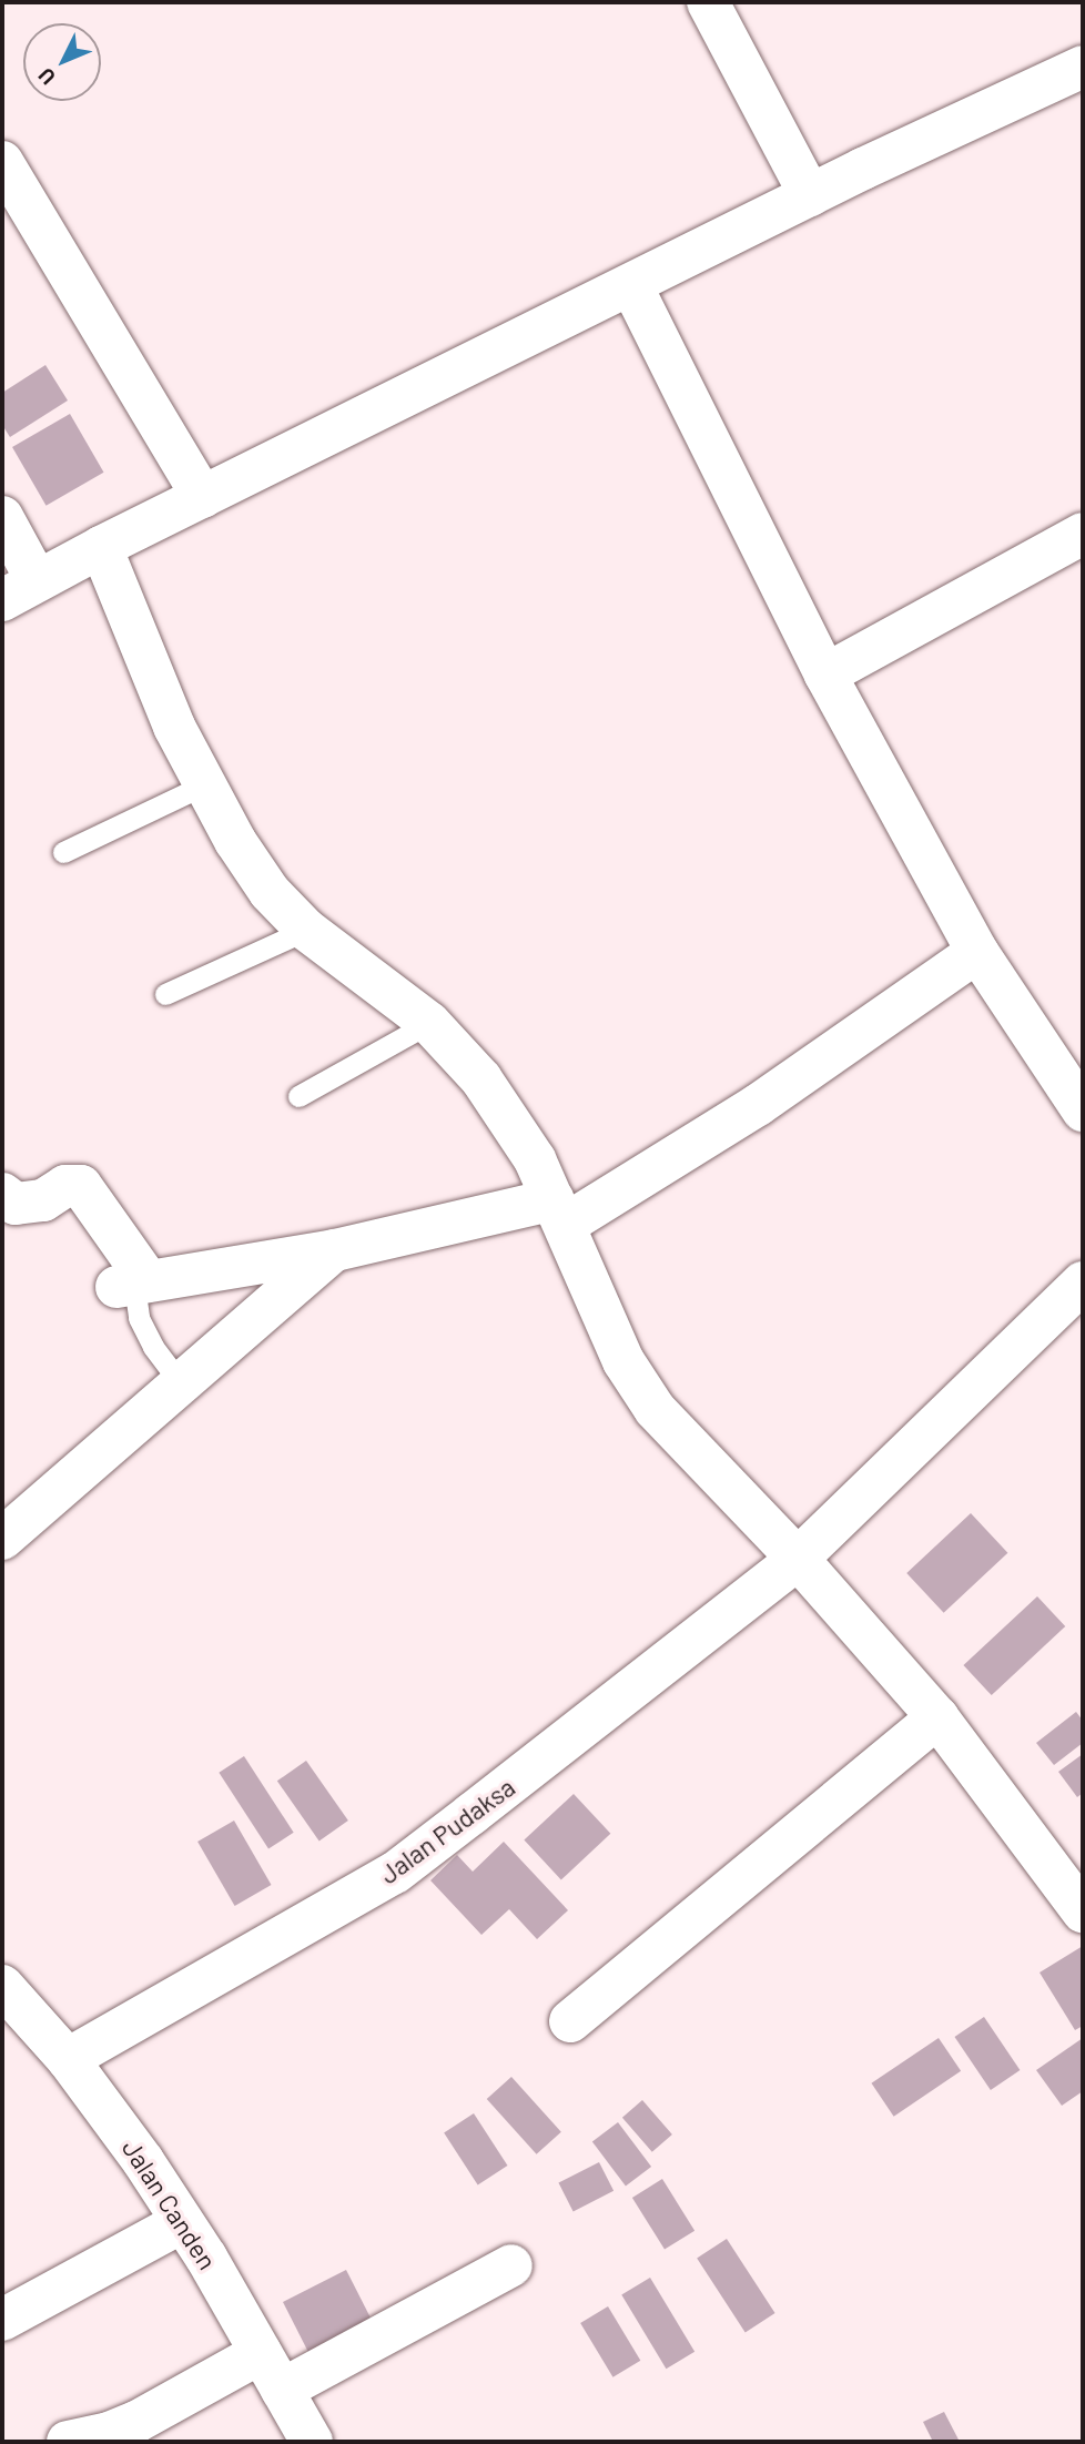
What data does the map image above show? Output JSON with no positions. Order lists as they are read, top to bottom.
{
  "streets": {
    "street": ["Jalan Pudaksa", "Jalan Canden"]
  },
  "crossings": [
    ["Jalan Pudaksa", "Jalan Canden"]
  ],
  "north": "bottom left"
}
